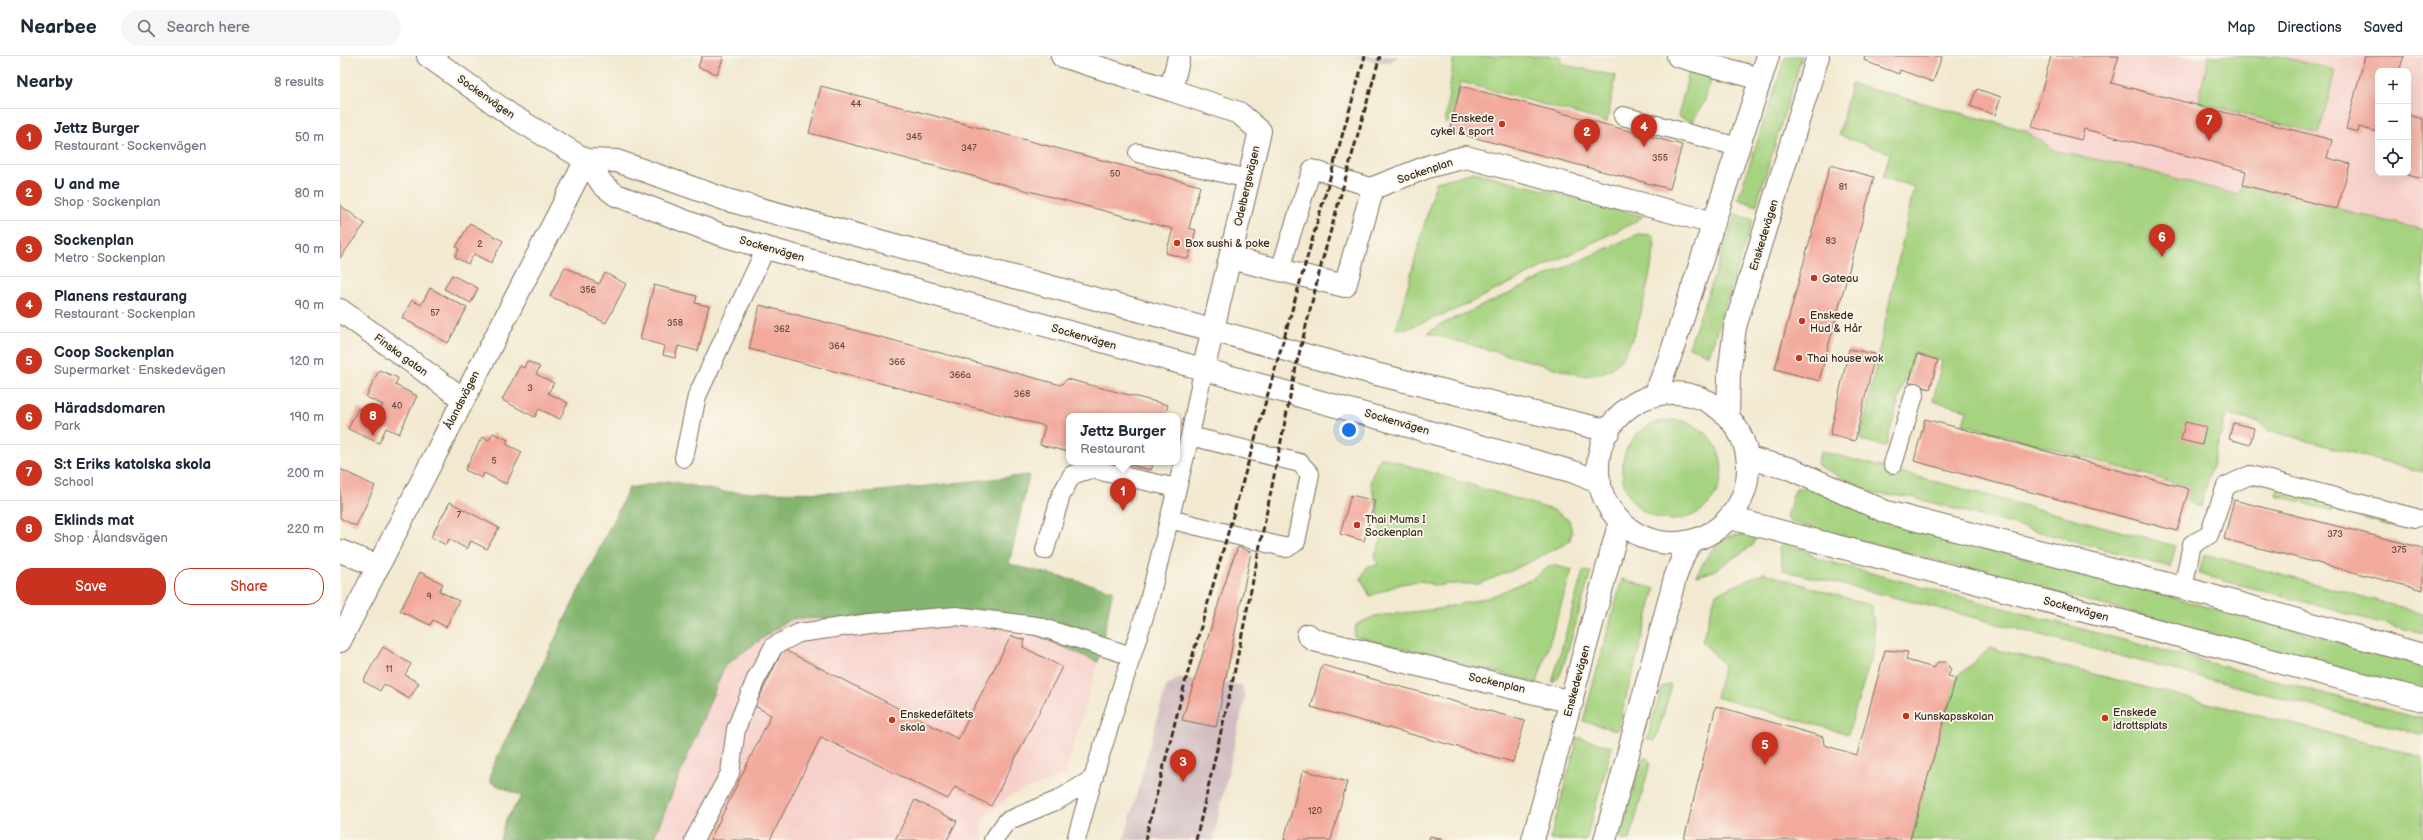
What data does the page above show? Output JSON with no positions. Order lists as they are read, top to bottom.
{
  "streets": {
    "street": [
      "Sockenvägen",
      "Sockenplan",
      "Odelbergsvägen",
      "Enskedevägen",
      "Finska gatan",
      "Ålandsvägen"
    ]
  },
  "crossings": [
    ["Sockenvägen", "Odelbergsvägen"],
    ["Sockenvägen", "Ålandsvägen"],
    ["Sockenplan", "Enskedevägen"],
    ["Finska gatan", "Ålandsvägen"]
  ],
  "places": [
    "Enskede cykel & sport",
    "Box sushi & poke",
    "Gateau",
    "Enskede Hud & Hår",
    "Thai house wok",
    "Thai Mums I Sockenplan",
    "Kunskapsskolan",
    "Enskede idrottsplats",
    "Enskedefältets skola"
  ],
  "house_numbers": [
    "44",
    "345",
    "347",
    "355",
    "50",
    "81",
    "83",
    "2",
    "356",
    "57",
    "358",
    "362",
    "364",
    "366",
    "366a",
    "3",
    "368",
    "40",
    "5",
    "7",
    "373",
    "375",
    "9",
    "11",
    "120"
  ],
  "page": {
    "header": "Nearbee",
    "search": "Search here",
    "nav": ["Map", "Directions", "Saved"],
    "heading": ["Nearby", "8 results"],
    "map_buttons": ["+", "−"],
    "list": [
      {
        "mark": "1",
        "name": "Jettz Burger",
        "note": "Restaurant · Sockenvägen",
        "value": "50 m"
      },
      {
        "mark": "2",
        "name": "U and me",
        "note": "Shop · Sockenplan",
        "value": "80 m"
      },
      {
        "mark": "3",
        "name": "Sockenplan",
        "note": "Metro · Sockenplan",
        "value": "90 m"
      },
      {
        "mark": "4",
        "name": "Planens restaurang",
        "note": "Restaurant · Sockenplan",
        "value": "90 m"
      },
      {
        "mark": "5",
        "name": "Coop Sockenplan",
        "note": "Supermarket · Enskedevägen",
        "value": "120 m"
      },
      {
        "mark": "6",
        "name": "Häradsdomaren",
        "note": "Park",
        "value": "190 m"
      },
      {
        "mark": "7",
        "name": "S:t Eriks katolska skola",
        "note": "School",
        "value": "200 m"
      },
      {
        "mark": "8",
        "name": "Eklinds mat",
        "note": "Shop · Ålandsvägen",
        "value": "220 m"
      }
    ],
    "pins": [
      "7",
      "4",
      "2",
      "6",
      "8",
      "1",
      "5",
      "3"
    ],
    "popup": ["Jettz Burger", "Restaurant"],
    "buttons": ["Save", "Share"]
  }
}
